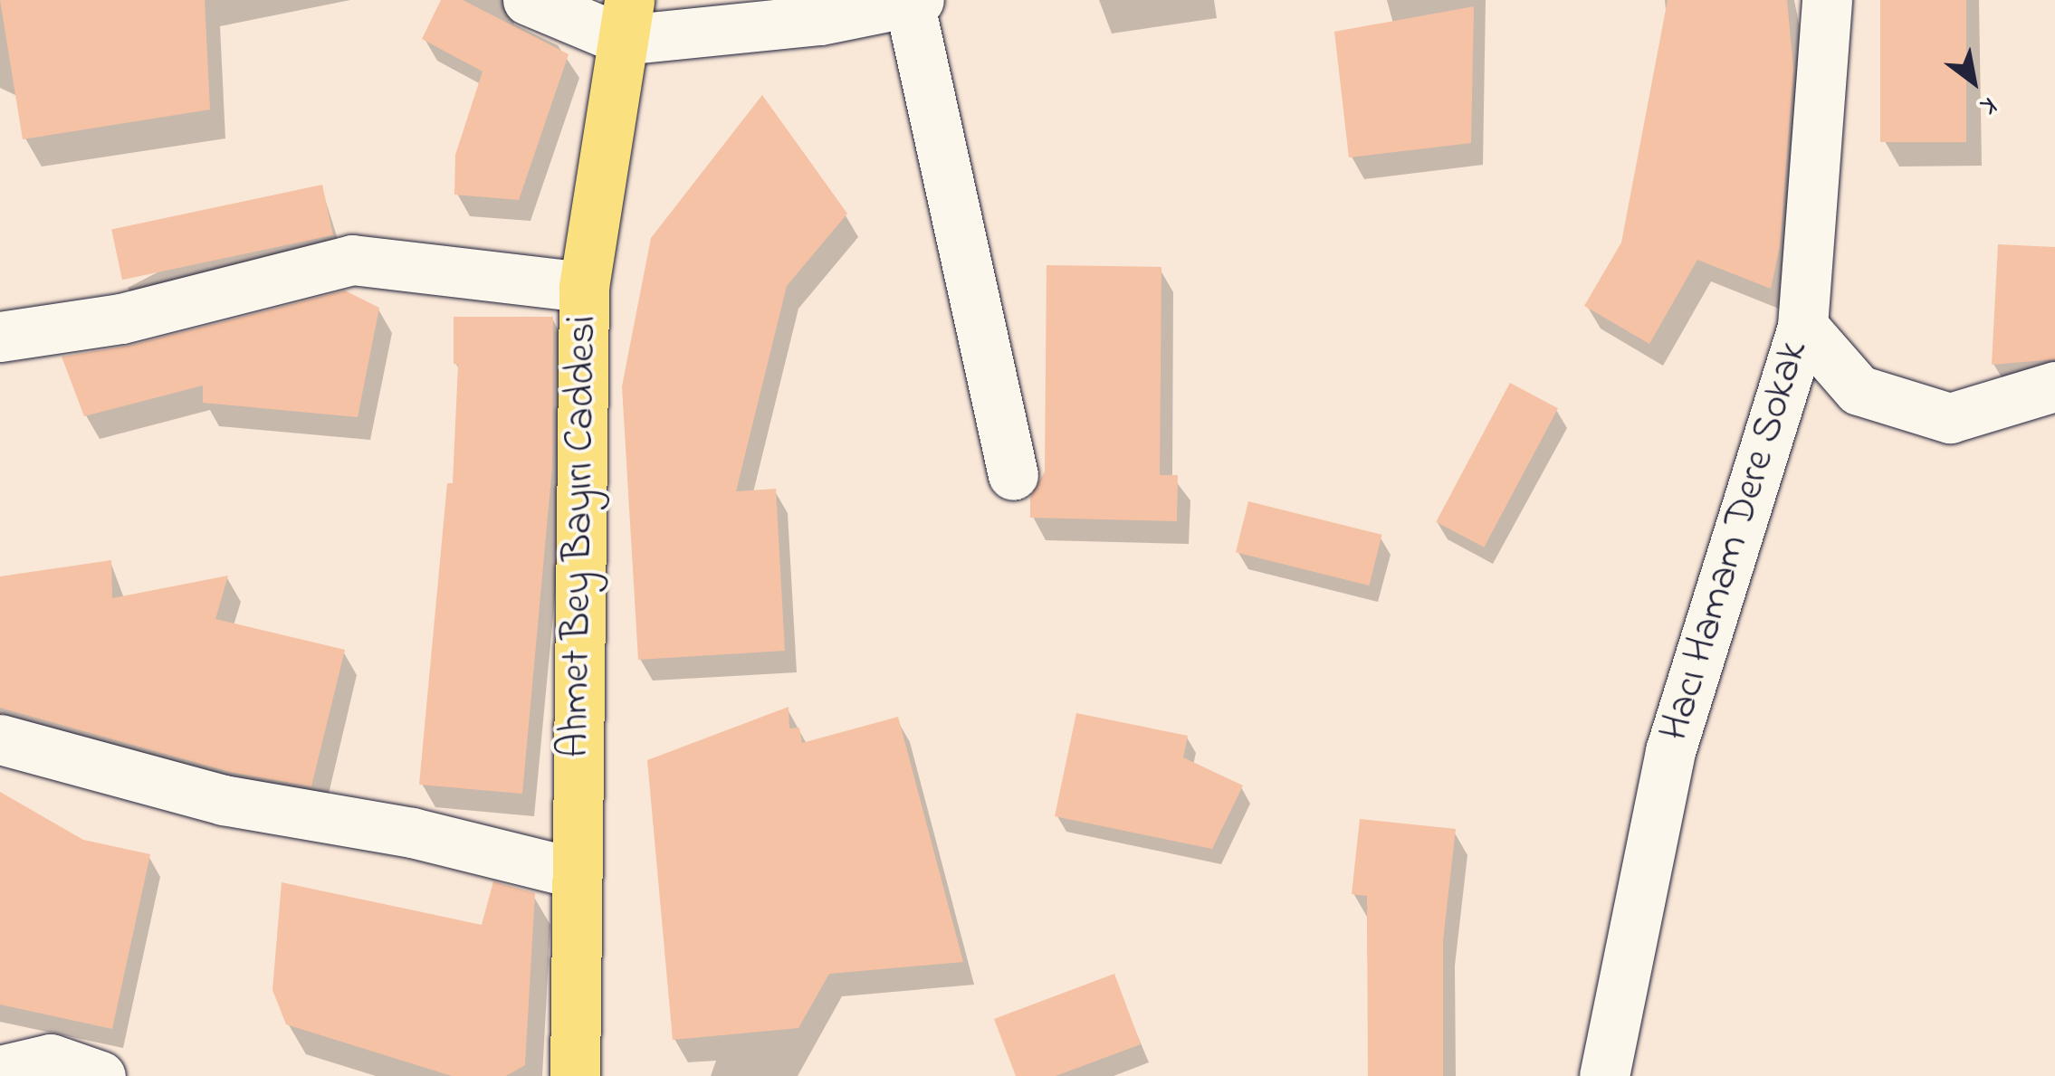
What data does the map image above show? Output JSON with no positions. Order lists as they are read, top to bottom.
{
  "streets": {
    "main road": ["Ahmet Bey Bayırı Caddesi"],
    "street": ["Hacı Hamam Dere Sokak"]
  },
  "north": "bottom right"
}
